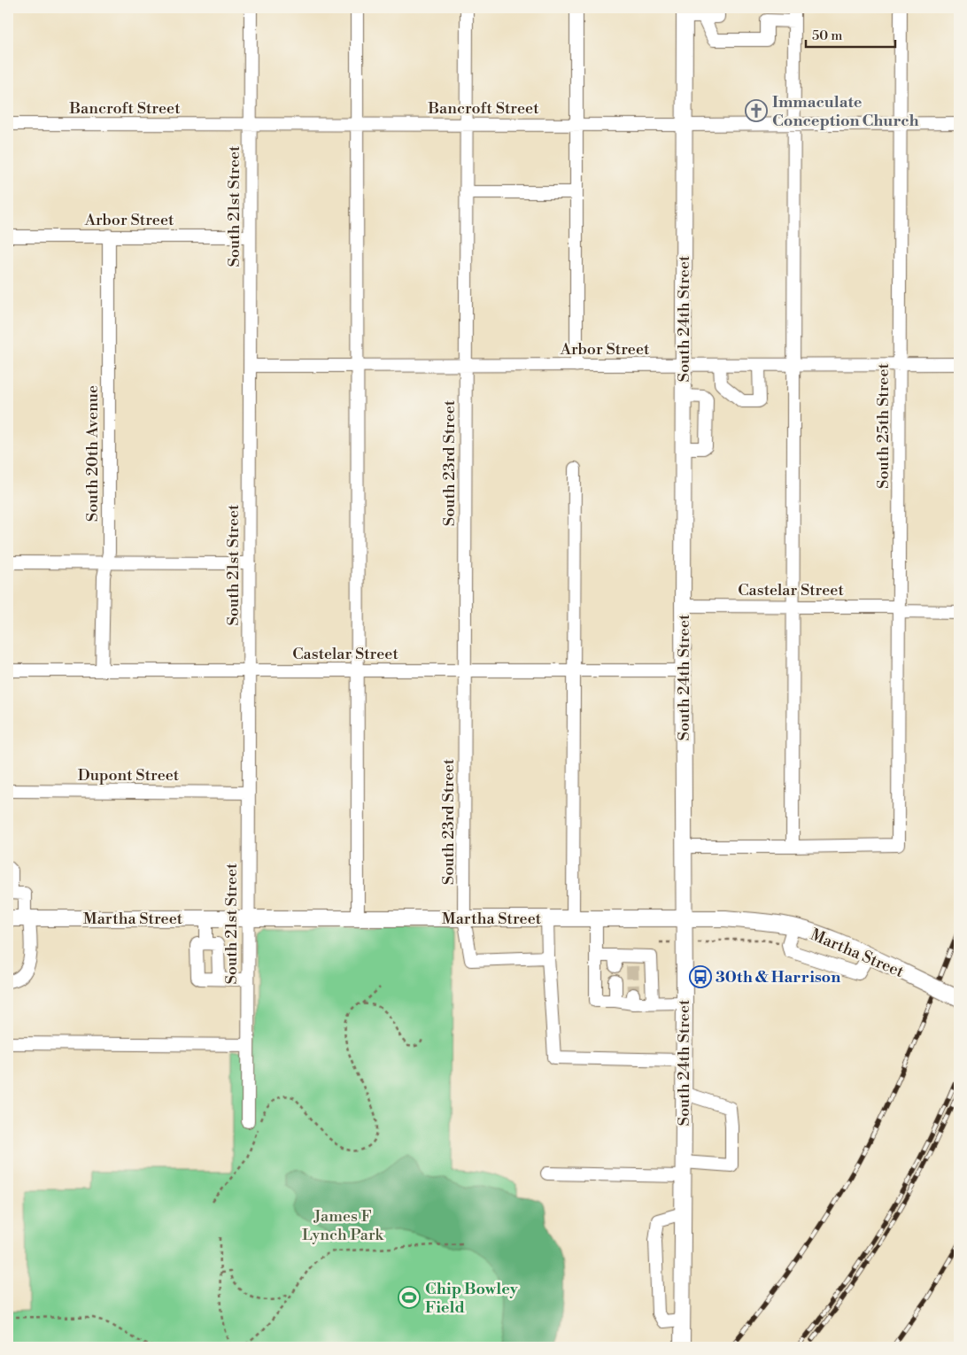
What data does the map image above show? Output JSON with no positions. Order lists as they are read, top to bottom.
{
  "streets": {
    "main road": ["South 24th Street", "Martha Street"],
    "street": [
      "Bancroft Street",
      "South 21st Street",
      "Arbor Street",
      "South 25th Street",
      "South 20th Avenue",
      "South 23rd Street",
      "Castelar Street",
      "Dupont Street"
    ]
  },
  "crossings": [
    ["Bancroft Street", "South 21st Street"],
    ["Bancroft Street", "South 24th Street"],
    ["Bancroft Street", "South 25th Street"],
    ["Bancroft Street", "South 23rd Street"],
    ["South 21st Street", "Arbor Street"],
    ["South 21st Street", "Castelar Street"],
    ["South 21st Street", "Dupont Street"],
    ["South 21st Street", "Martha Street"],
    ["Arbor Street", "South 24th Street"],
    ["Arbor Street", "South 25th Street"],
    ["Arbor Street", "South 20th Avenue"],
    ["Arbor Street", "South 23rd Street"],
    ["South 24th Street", "Castelar Street"],
    ["South 24th Street", "Martha Street"],
    ["South 25th Street", "Castelar Street"],
    ["South 20th Avenue", "Castelar Street"],
    ["South 23rd Street", "Castelar Street"],
    ["South 23rd Street", "Martha Street"]
  ],
  "parks": ["James F Lynch Park"],
  "places": {
    "church": ["Immaculate Conception Church"],
    "bus stop": ["30th & Harrison"],
    "sports": ["Chip Bowley Field"]
  },
  "scale_bar": "50 m"
}
